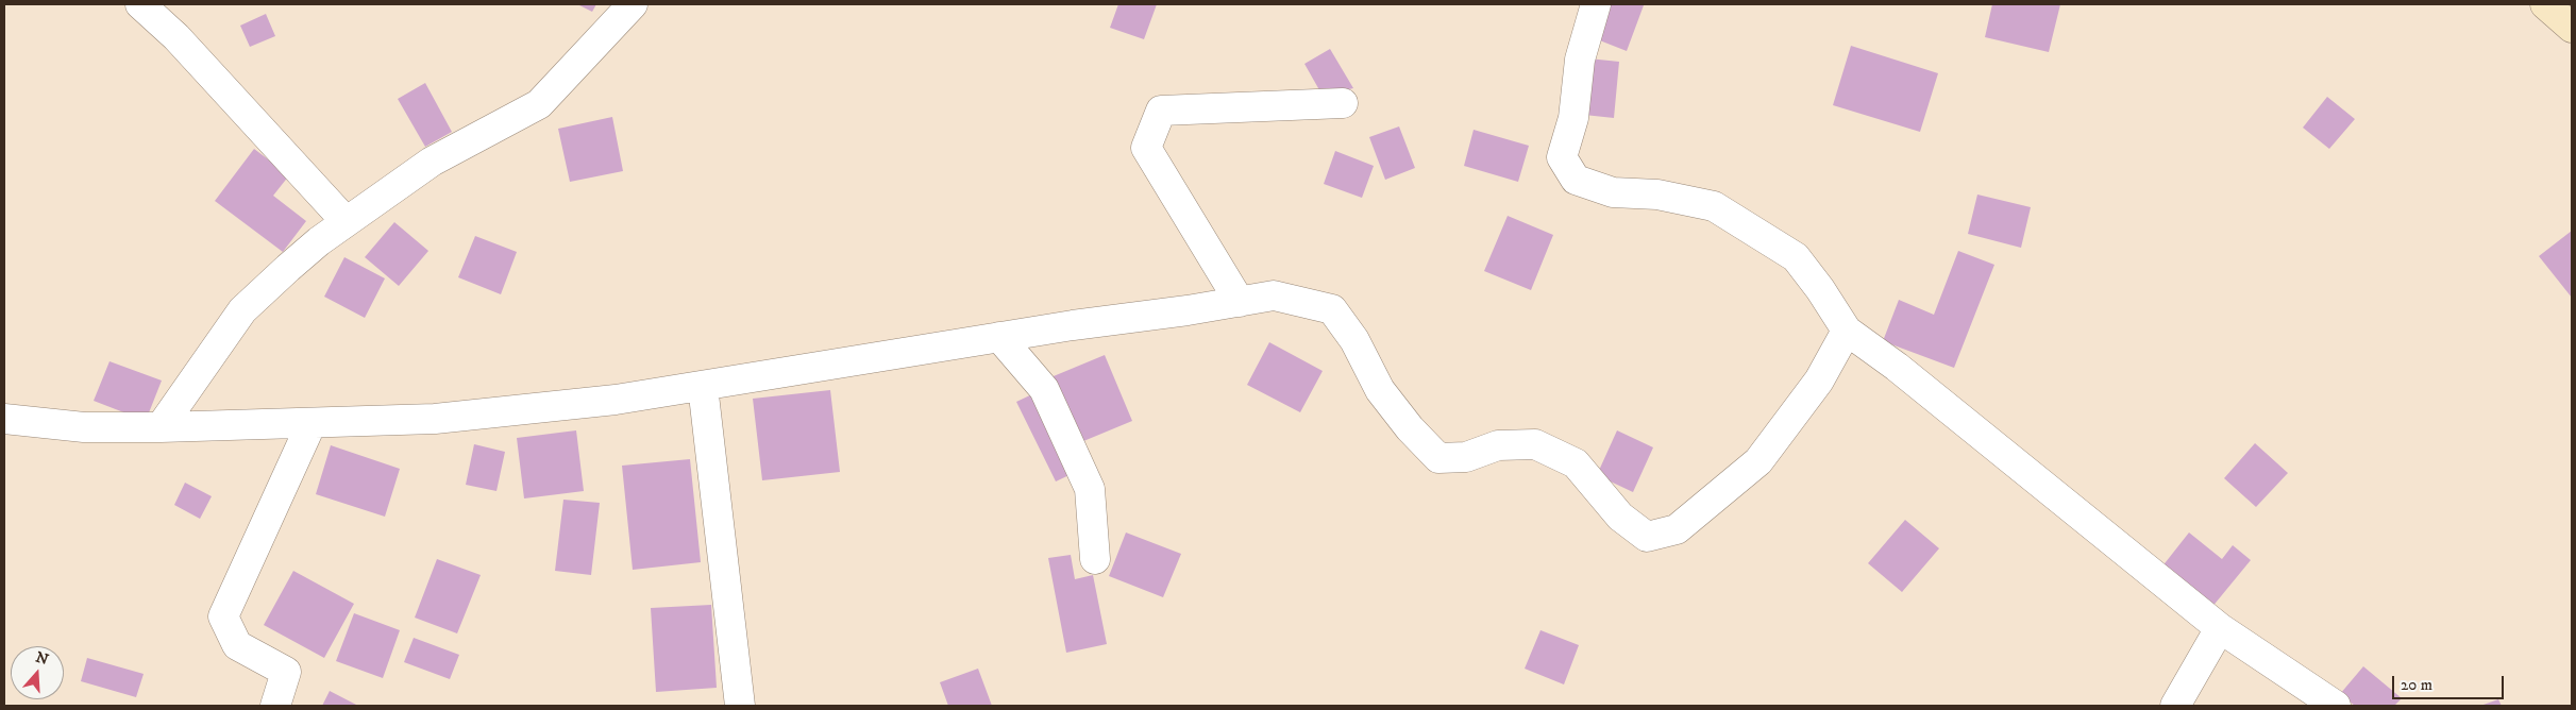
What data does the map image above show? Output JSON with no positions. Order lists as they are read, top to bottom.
{
  "scale_bar": "20 m",
  "north": "top"
}
